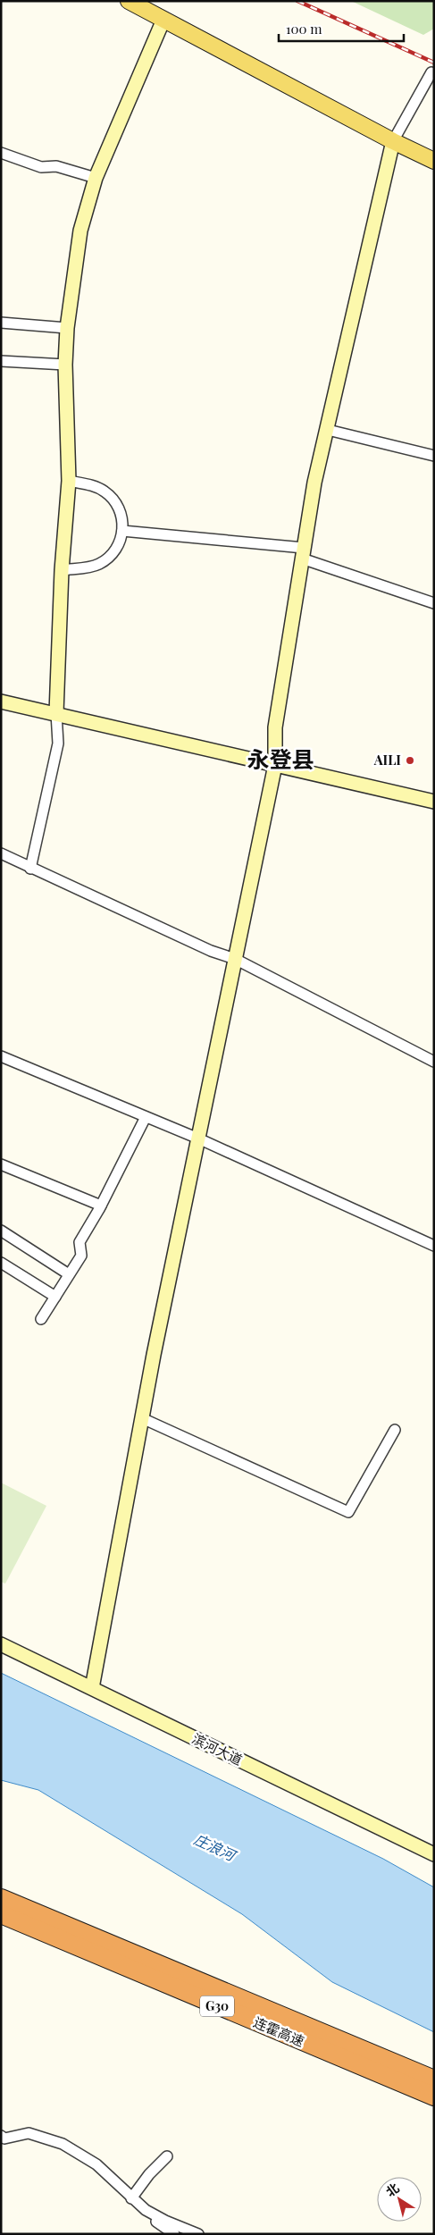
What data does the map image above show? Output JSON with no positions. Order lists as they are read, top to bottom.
{
  "streets": {
    "highway": ["G30", "连霍高速"],
    "street": ["滨河大道"]
  },
  "districts": ["永登县"],
  "water": ["庄浪河"],
  "places": ["AILI"],
  "scale_bar": "100 m",
  "north": "top left"
}
